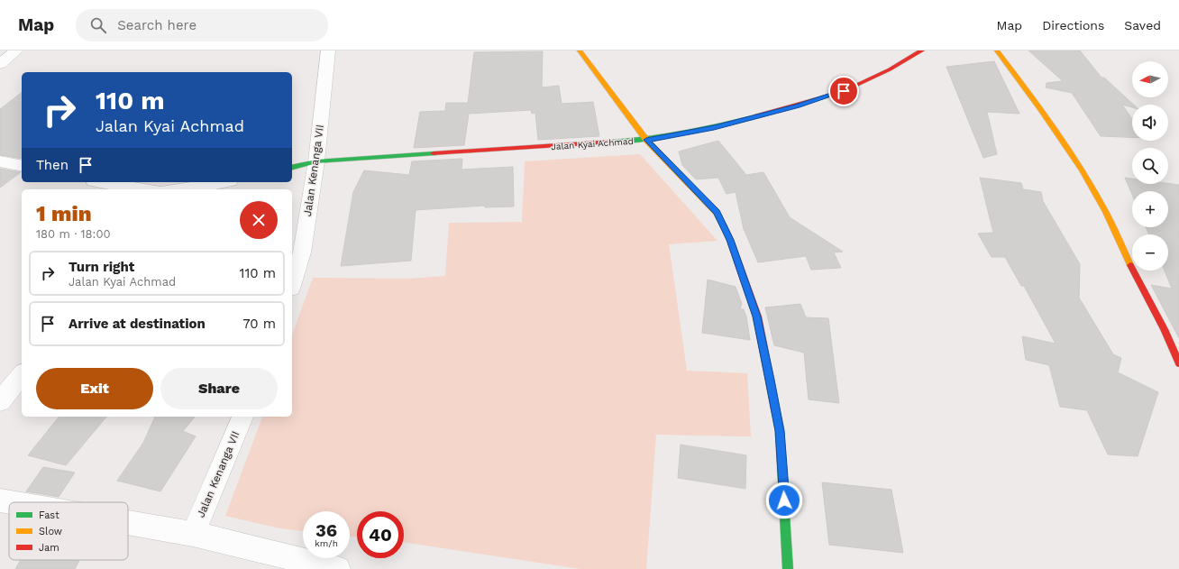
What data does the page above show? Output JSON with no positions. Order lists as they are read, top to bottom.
{
  "streets": {
    "street": ["Jalan Kyai Achmad", "Jalan Kenanga VII"]
  },
  "crossings": [
    ["Jalan Kyai Achmad", "Jalan Kenanga VII"]
  ],
  "legend": ["Fast", "Slow", "Jam"],
  "north": "left",
  "page": {
    "header": "Map",
    "search": "Search here",
    "nav": ["Map", "Directions", "Saved"],
    "map_buttons": ["+", "−"],
    "turn": ["110 m", "Jalan Kyai Achmad"],
    "then": "Then",
    "heading": ["1 min", "180 m · 18:00"],
    "list": [
      {
        "name": "Turn right",
        "note": "Jalan Kyai Achmad",
        "value": "110 m"
      },
      {
        "name": "Arrive at destination",
        "value": "70 m"
      }
    ],
    "buttons": ["Exit", "Share"],
    "speed": "36 km/h",
    "limit": "40"
  }
}
